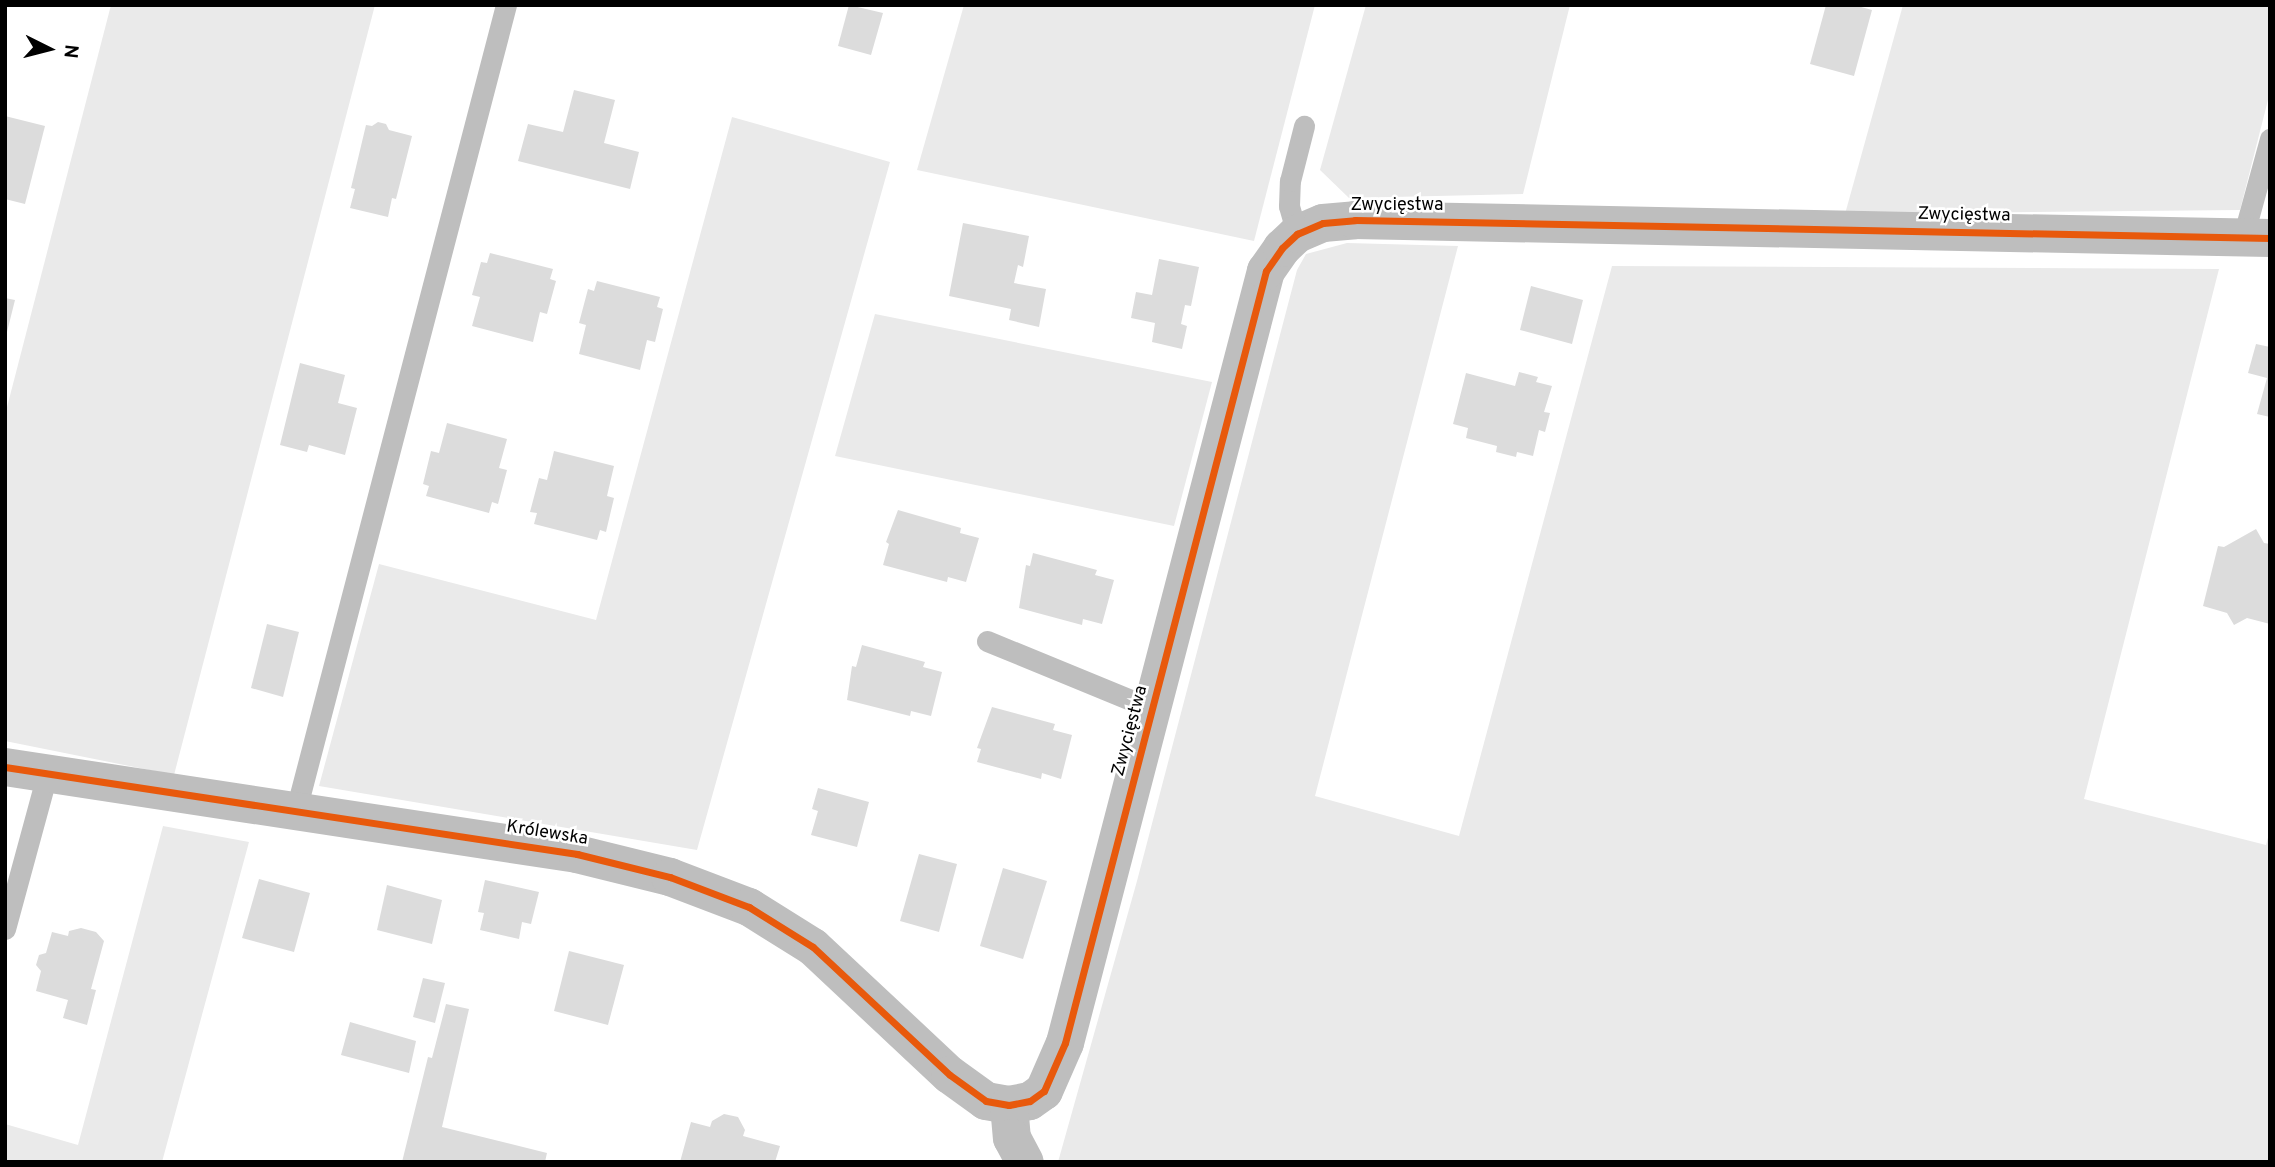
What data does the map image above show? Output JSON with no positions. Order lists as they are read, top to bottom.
{
  "streets": {
    "street": ["Zwycięstwa", "Królewska"]
  },
  "crossings": [
    ["Zwycięstwa", "Królewska"]
  ],
  "north": "right"
}
